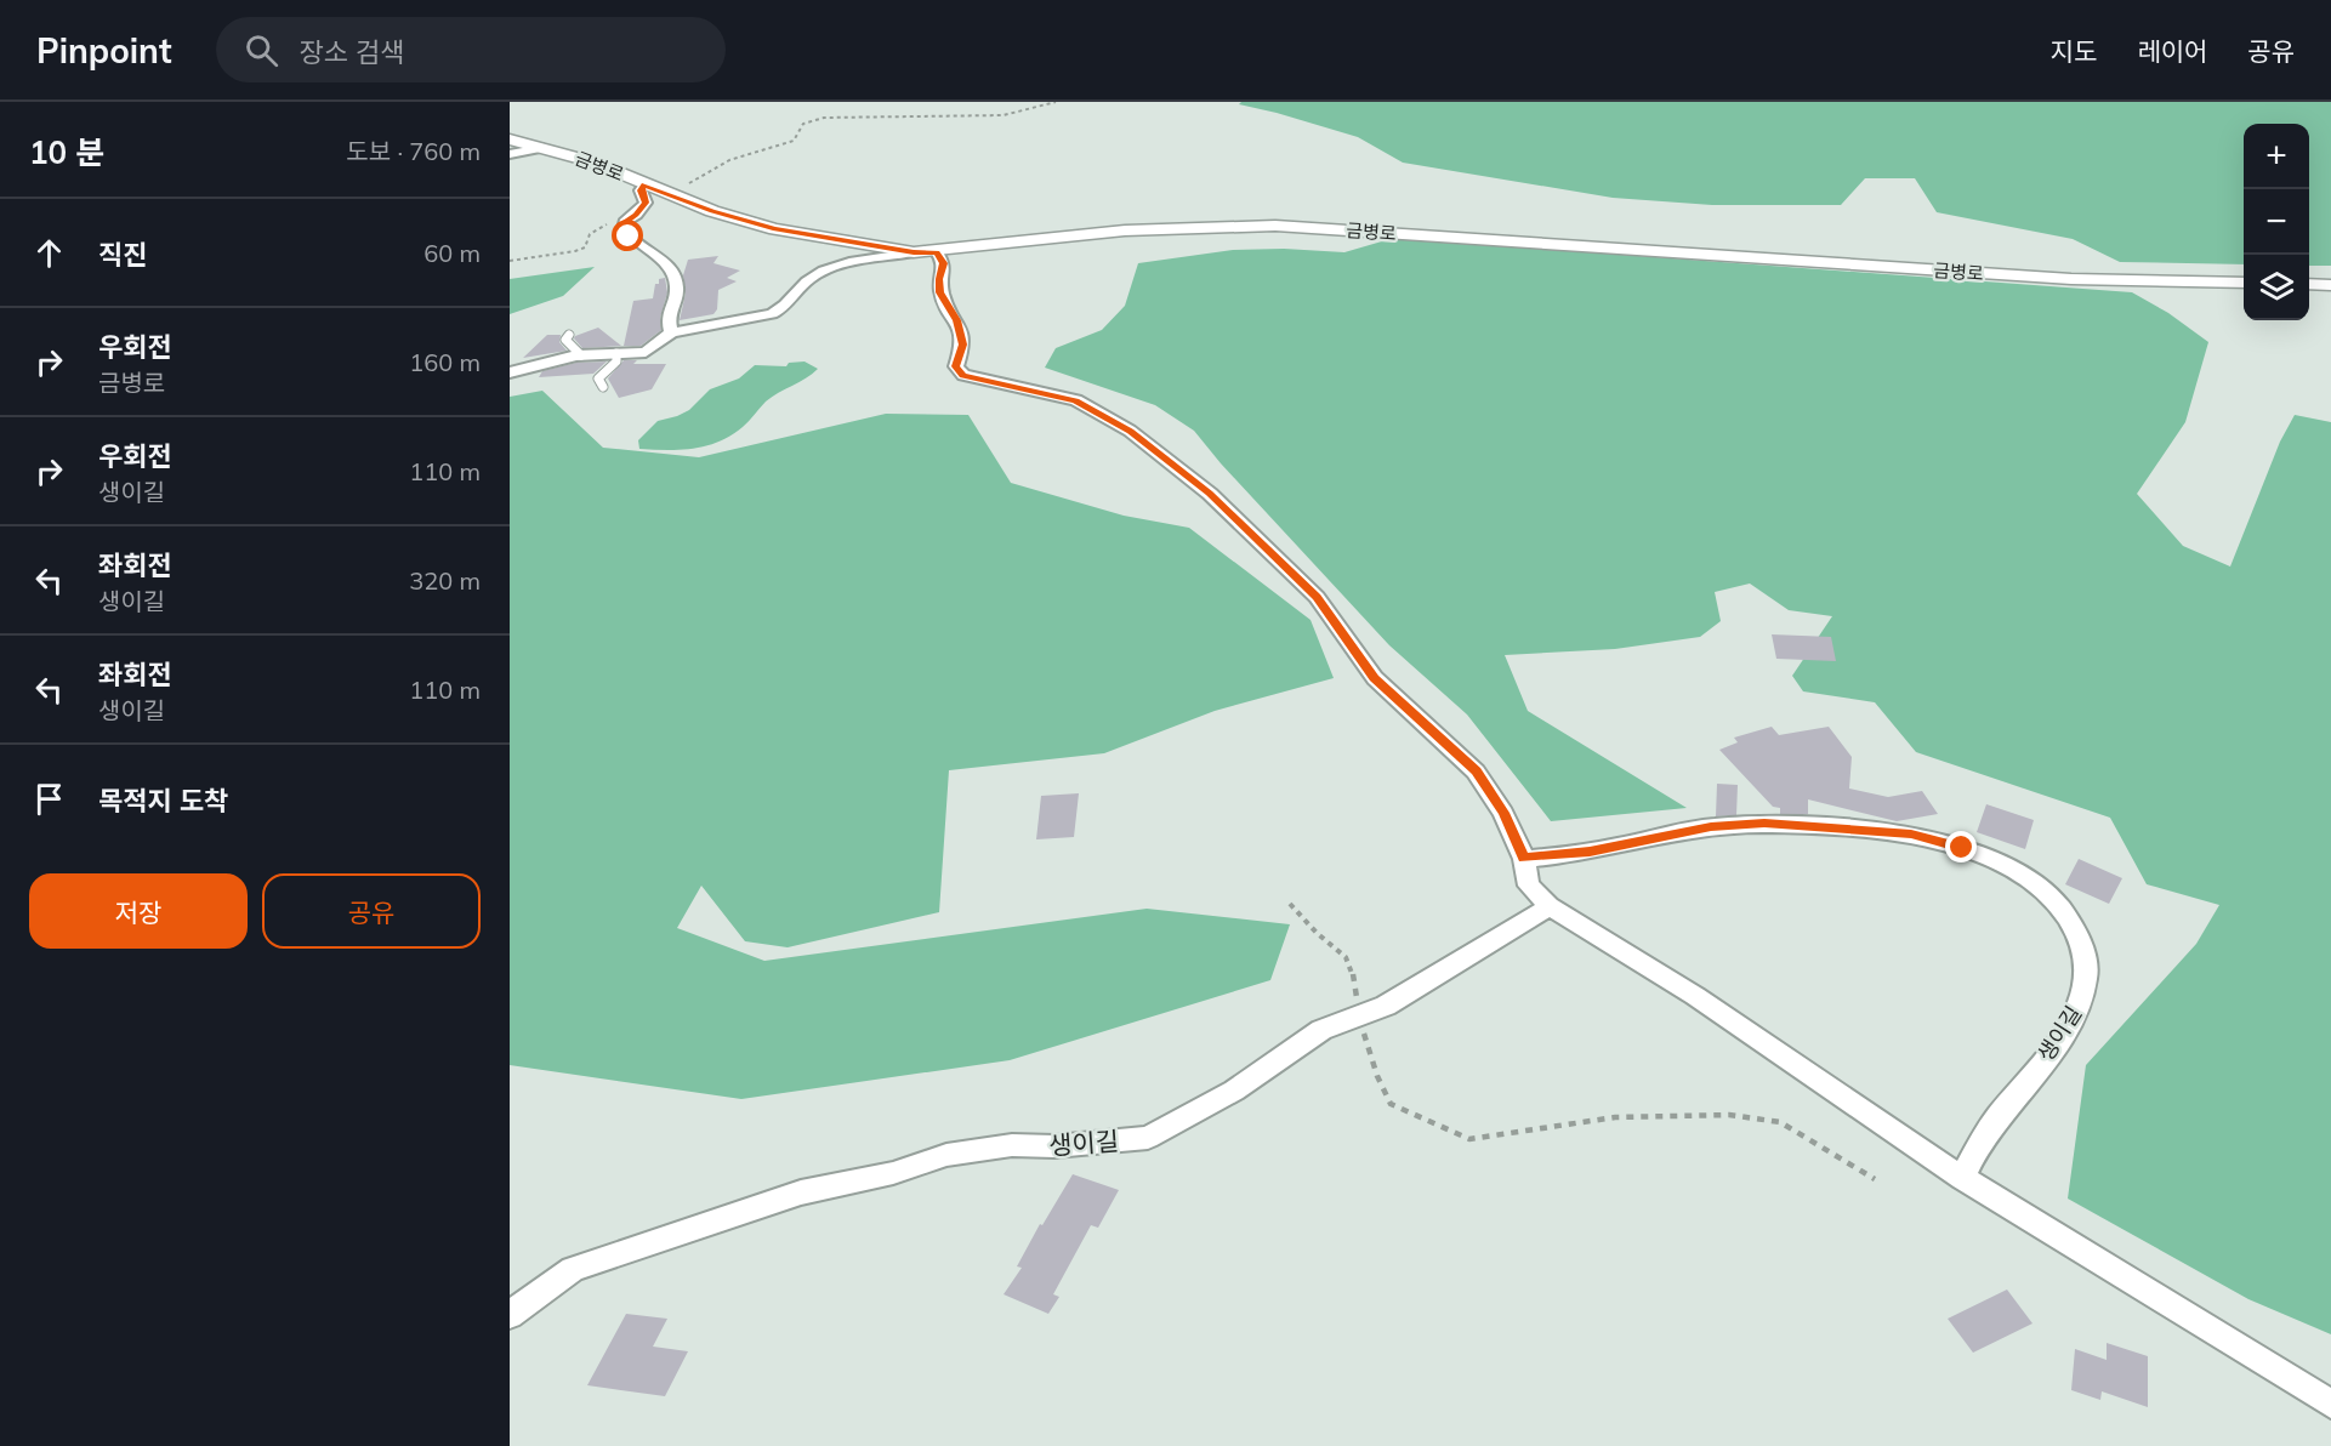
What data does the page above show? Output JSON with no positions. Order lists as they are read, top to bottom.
{
  "streets": {
    "street": ["금병로", "생이길"]
  },
  "page": {
    "header": "Pinpoint",
    "search": "장소 검색",
    "nav": ["지도", "레이어", "공유"],
    "heading": ["10 분", "도보 · 760 m"],
    "map_buttons": ["+", "−"],
    "list": [
      ["직진", "60 m"],
      ["우회전", "금병로", "160 m"],
      ["우회전", "생이길", "110 m"],
      ["좌회전", "생이길", "320 m"],
      ["좌회전", "생이길", "110 m"],
      "목적지 도착"
    ],
    "buttons": ["저장", "공유"]
  }
}
